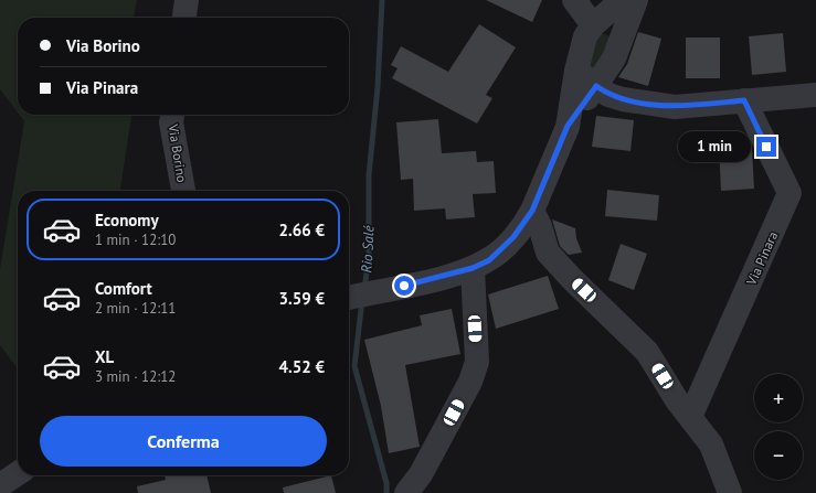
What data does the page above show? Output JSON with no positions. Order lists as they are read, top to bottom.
{
  "streets": {
    "street": ["Via Borino", "Via Pinara"]
  },
  "water": ["Rio Salé"],
  "page": {
    "banner": ["Via Borino", "Via Pinara"],
    "bubble": "1 min",
    "list": [
      {
        "name": "Economy",
        "note": "1 min · 12:10",
        "value": "2.66 €"
      },
      {
        "name": "Comfort",
        "note": "2 min · 12:11",
        "value": "3.59 €"
      },
      {
        "name": "XL",
        "note": "3 min · 12:12",
        "value": "4.52 €"
      }
    ],
    "map_buttons": ["+", "−"],
    "buttons": "Conferma"
  }
}
